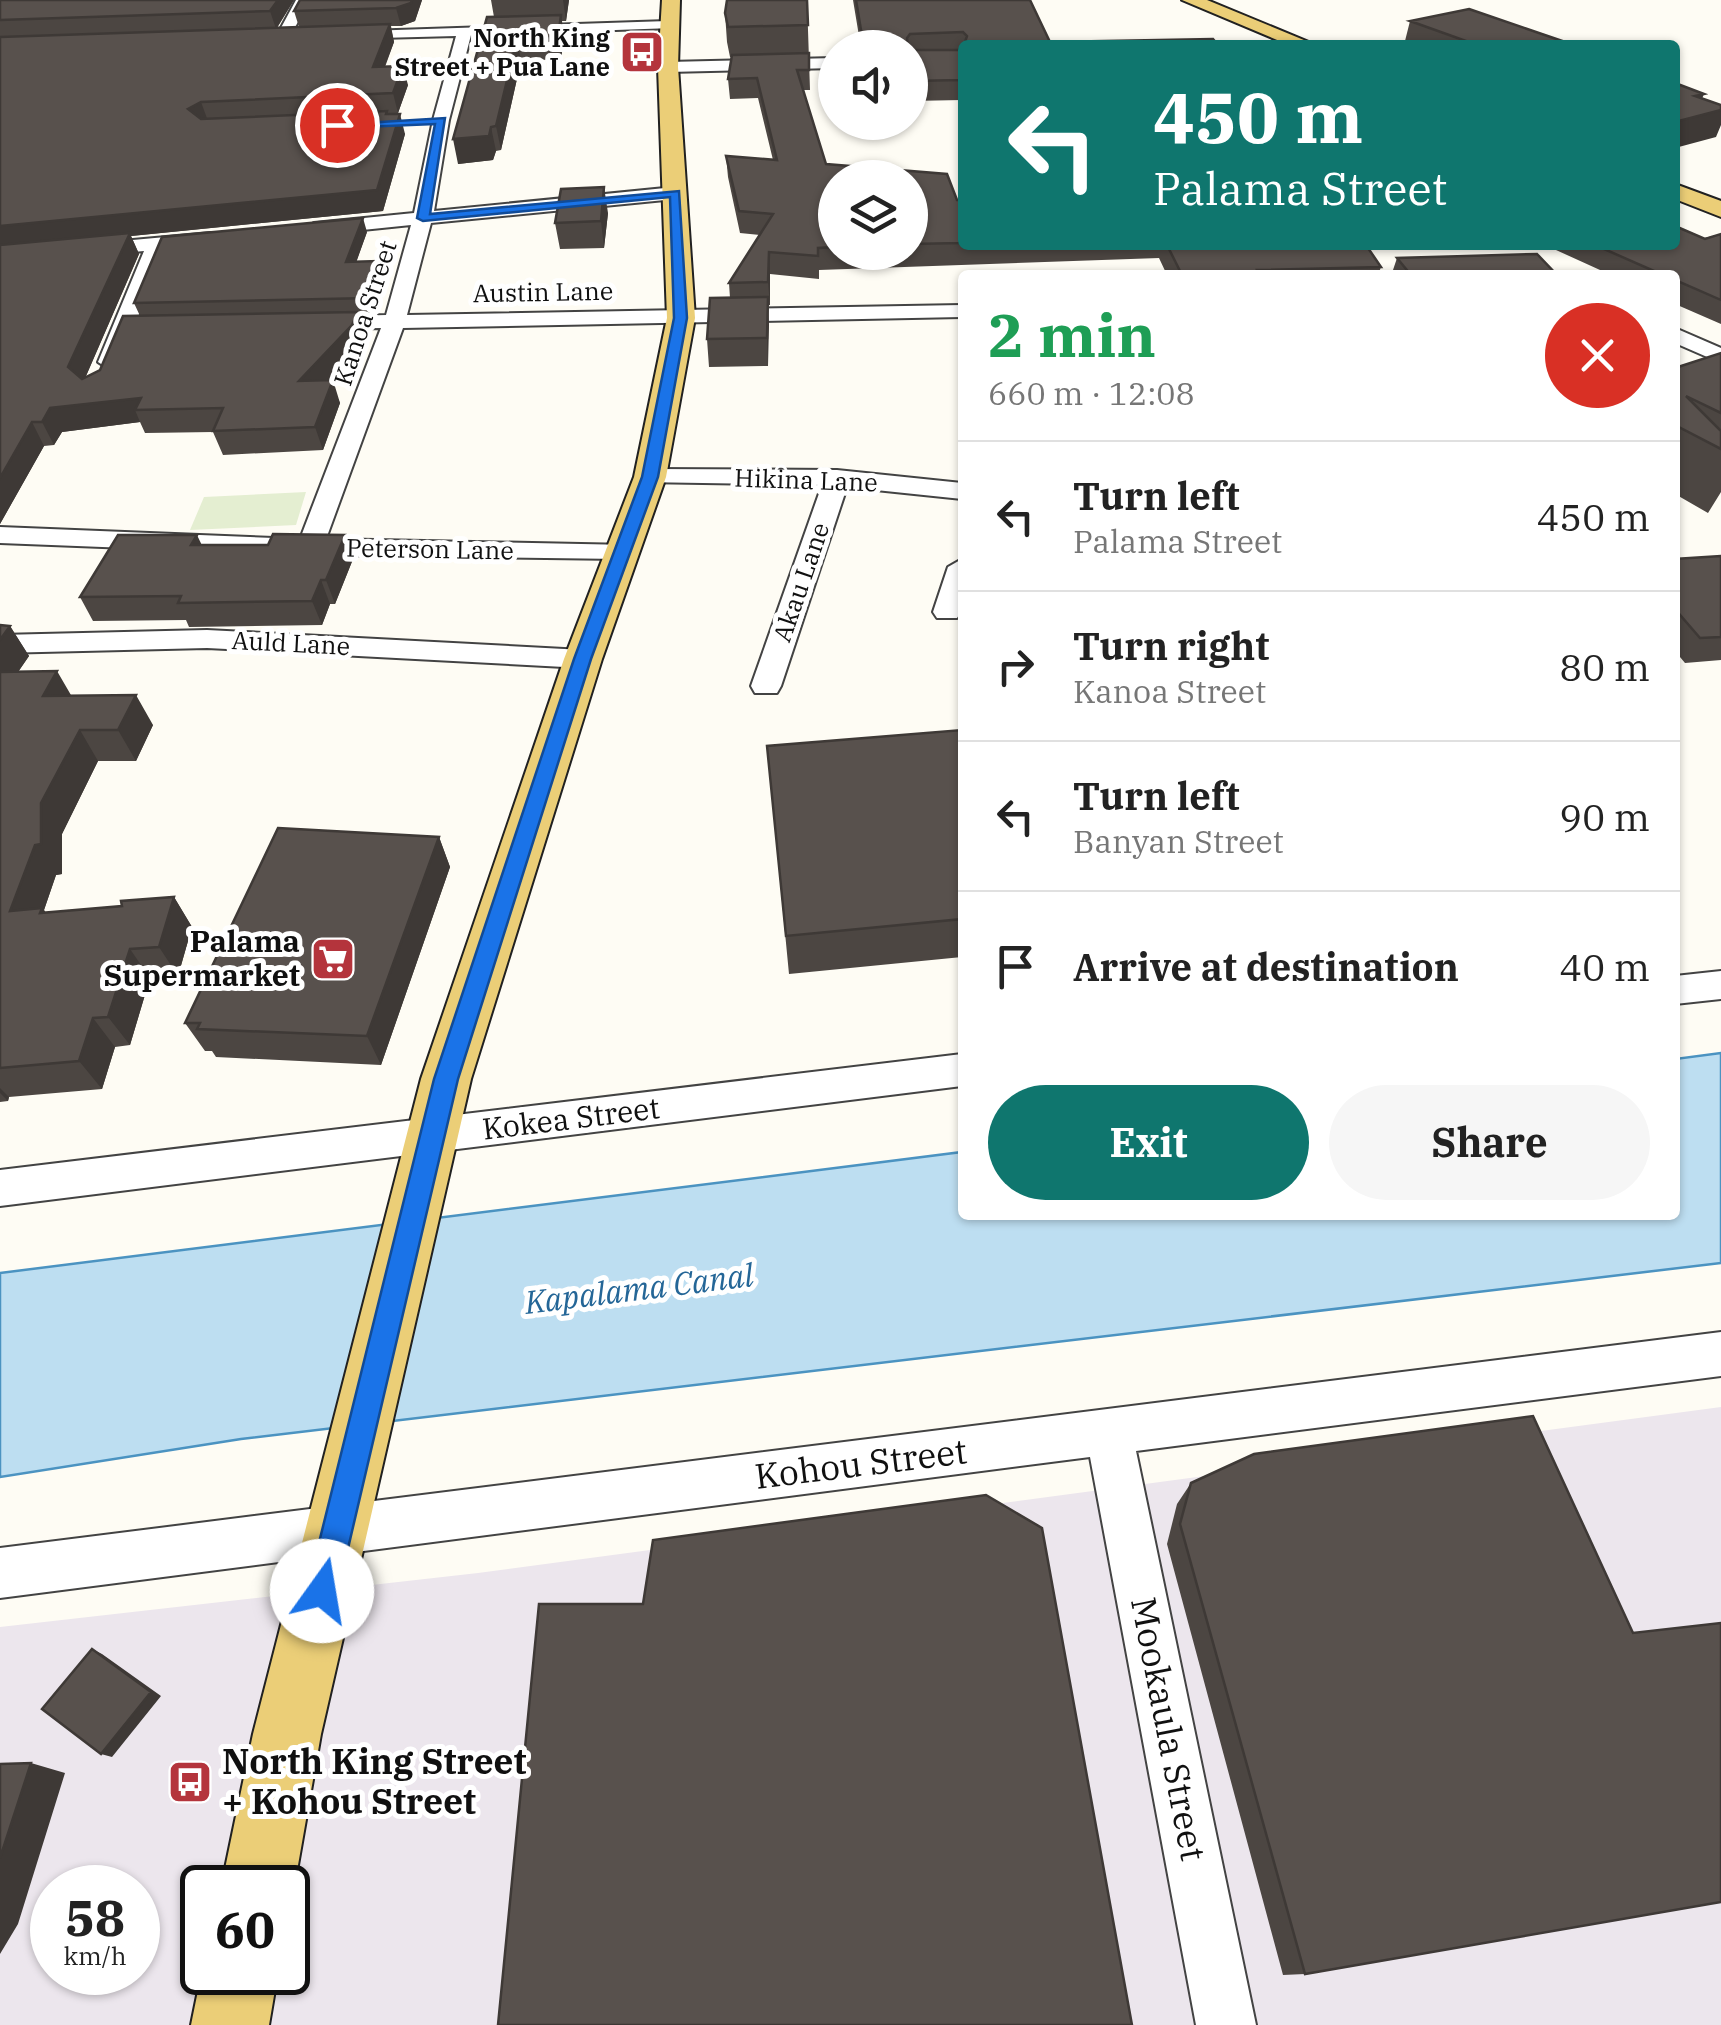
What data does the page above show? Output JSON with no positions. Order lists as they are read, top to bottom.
{
  "streets": {
    "street": [
      "Austin Lane",
      "Kanoa Street",
      "Hikina Lane",
      "Peterson Lane",
      "Akau Lane",
      "Auld Lane",
      "Kokea Street",
      "Kohou Street",
      "Mookaula Street"
    ]
  },
  "crossings": [
    ["Austin Lane", "Kanoa Street"],
    ["Kanoa Street", "Peterson Lane"],
    ["Hikina Lane", "Akau Lane"],
    ["Kohou Street", "Mookaula Street"]
  ],
  "water": ["Kapalama Canal"],
  "places": {
    "bus stop": ["North King Street + Pua Lane", "North King Street + Kohou Street"],
    "supermarket": ["Palama Supermarket"]
  },
  "page": {
    "turn": ["450 m", "Palama Street"],
    "heading": ["2 min", "660 m · 12:08"],
    "list": [
      {
        "name": "Turn left",
        "note": "Palama Street",
        "value": "450 m"
      },
      {
        "name": "Turn right",
        "note": "Kanoa Street",
        "value": "80 m"
      },
      {
        "name": "Turn left",
        "note": "Banyan Street",
        "value": "90 m"
      },
      {
        "name": "Arrive at destination",
        "value": "40 m"
      }
    ],
    "buttons": ["Exit", "Share"],
    "speed": "58 km/h",
    "limit": "60"
  }
}
